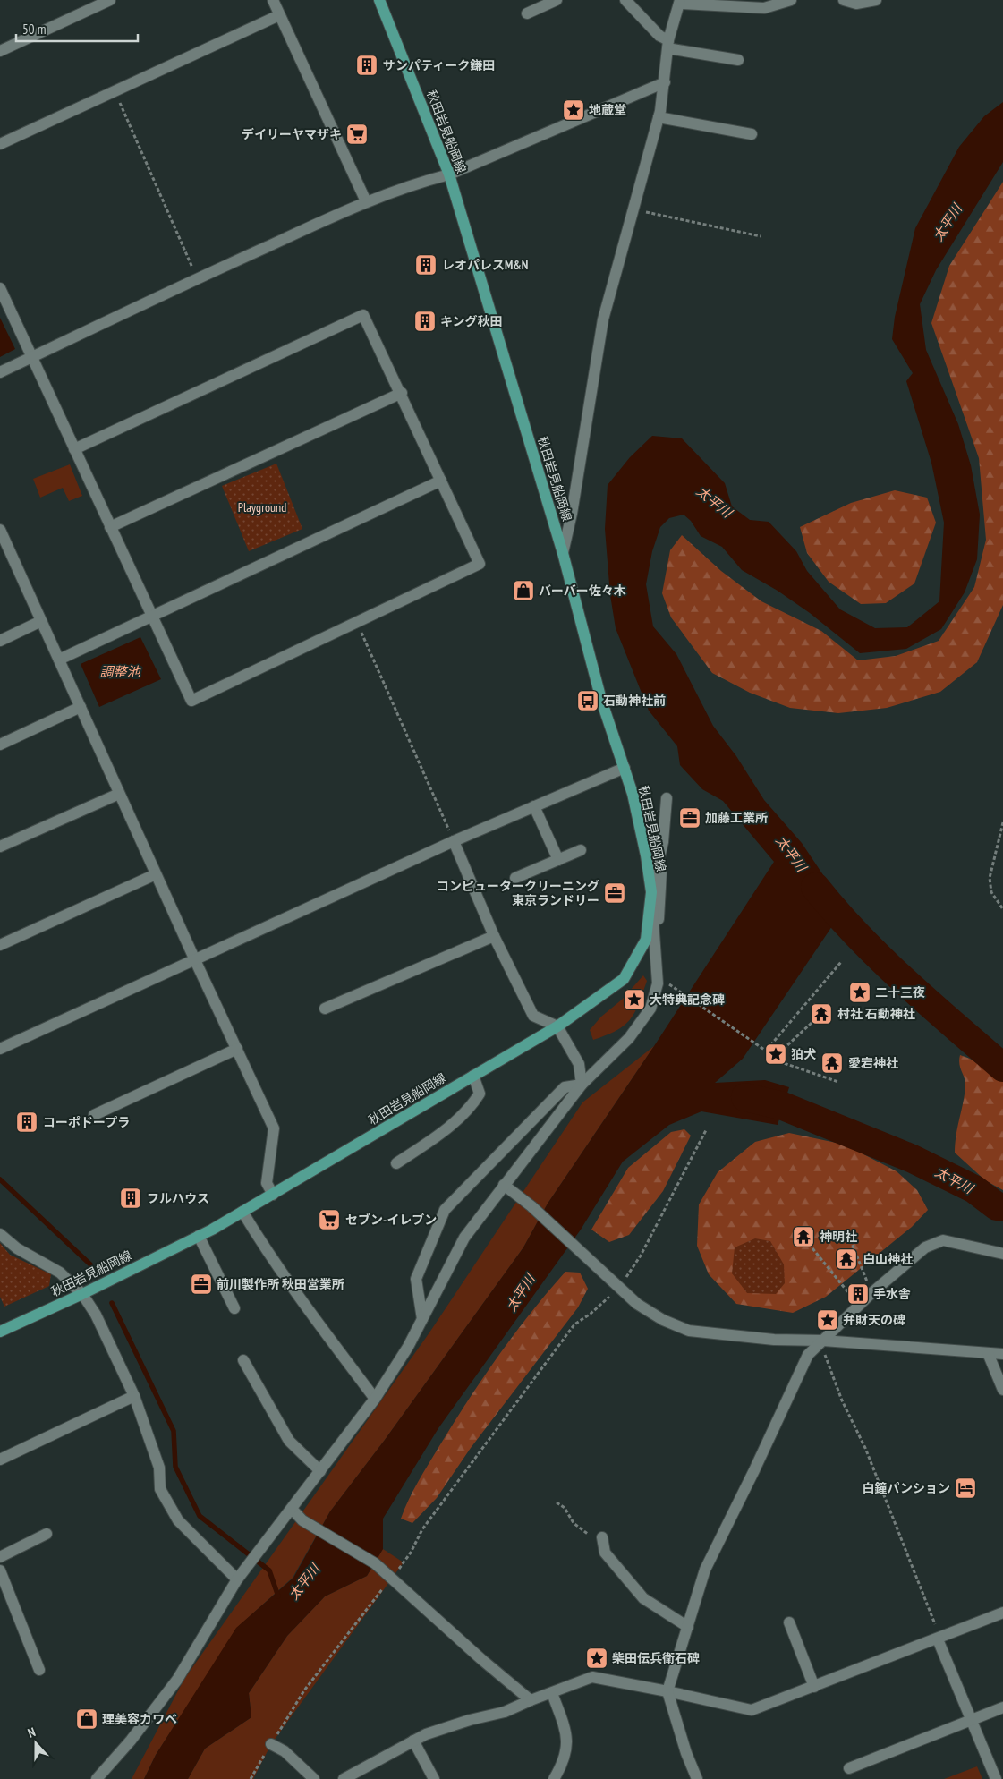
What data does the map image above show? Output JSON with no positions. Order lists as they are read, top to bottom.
{
  "streets": {
    "main road": ["秋田岩見船岡線"]
  },
  "water": ["太平川", "調整池"],
  "parks": ["Playground"],
  "places": {
    "building": [
      "サンパティーク鎌田",
      "レオパレスM&N",
      "キング秋田",
      "コーポドープラ",
      "フルハウス",
      "手水舎"
    ],
    "place": [
      "地蔵堂",
      "二十三夜",
      "大特典記念碑",
      "狛犬",
      "弁財天の碑",
      "柴田伝兵衛石碑"
    ],
    "supermarket": ["デイリーヤマザキ", "セブン-イレブン"],
    "shop": ["バーバー佐々木", "理美容カワベ"],
    "bus stop": ["石動神社前"],
    "office": ["加藤工業所", "コンピュータークリーニング 東京ランドリー", "前川製作所 秋田営業所"],
    "temple": [
      "村社 石動神社",
      "愛宕神社",
      "神明社",
      "白山神社"
    ],
    "hotel": ["白鐘パンション"]
  },
  "scale_bar": "50 m",
  "north": "top"
}
